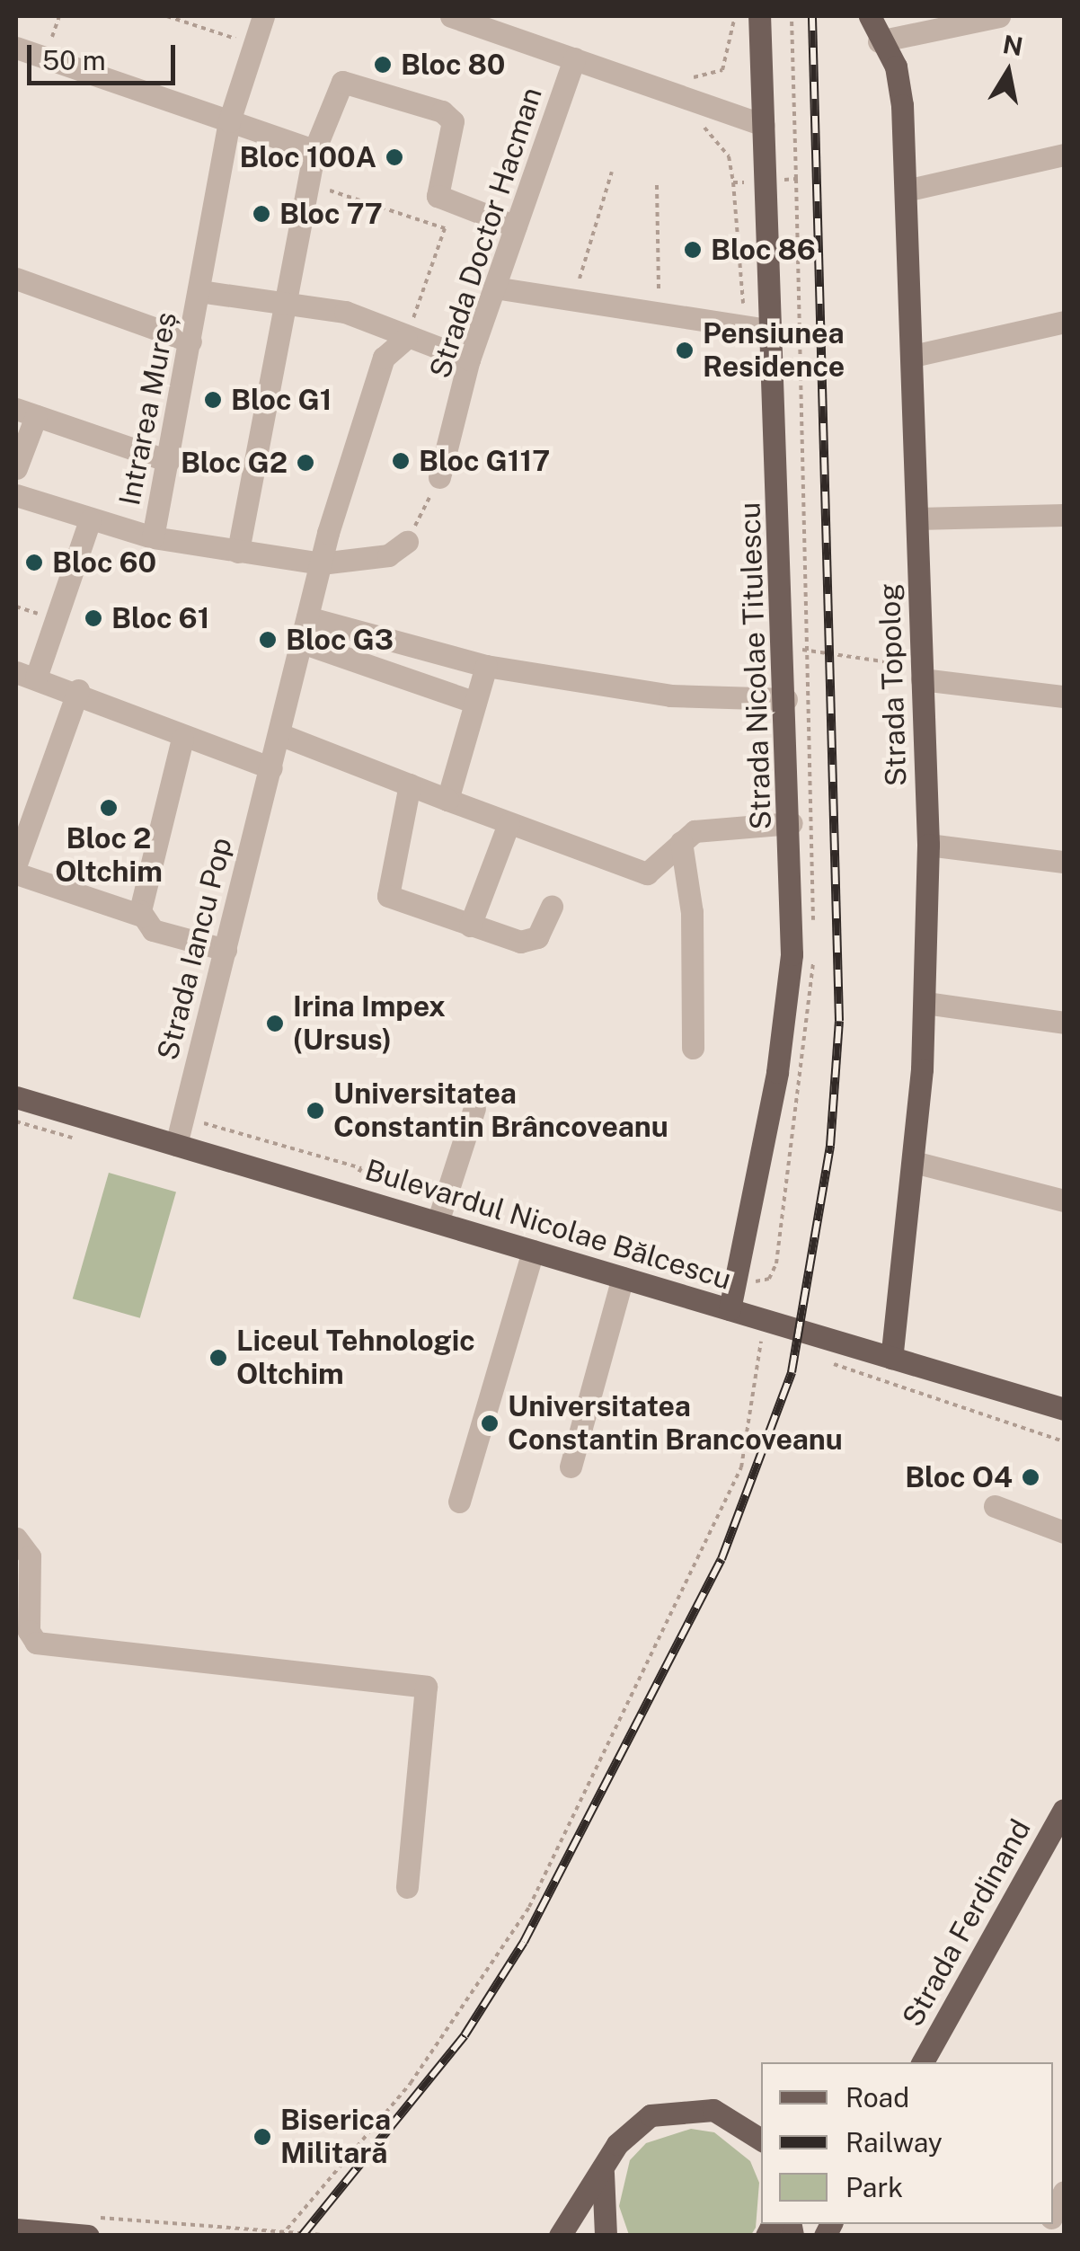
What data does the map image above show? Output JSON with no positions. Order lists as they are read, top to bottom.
{
  "streets": {
    "main road": [
      "Strada Nicolae Titulescu",
      "Strada Topolog",
      "Bulevardul Nicolae Bălcescu",
      "Strada Ferdinand"
    ],
    "street": ["Strada Doctor Hacman", "Intrarea Mureș", "Strada Iancu Pop"]
  },
  "crossings": [
    ["Strada Doctor Hacman", "Intrarea Mureș"],
    ["Strada Doctor Hacman", "Strada Nicolae Titulescu"],
    ["Intrarea Mureș", "Strada Iancu Pop"],
    ["Strada Nicolae Titulescu", "Bulevardul Nicolae Bălcescu"],
    ["Strada Topolog", "Bulevardul Nicolae Bălcescu"],
    ["Strada Iancu Pop", "Bulevardul Nicolae Bălcescu"]
  ],
  "places": [
    "Bloc 80",
    "Bloc 100A",
    "Bloc 77",
    "Bloc 86",
    "Pensiunea Residence",
    "Bloc G1",
    "Bloc G117",
    "Bloc G2",
    "Bloc 60",
    "Bloc 61",
    "Bloc G3",
    "Bloc 2 Oltchim",
    "Irina Impex (Ursus)",
    "Universitatea Constantin Brâncoveanu",
    "Liceul Tehnologic Oltchim",
    "Universitatea Constantin Brancoveanu",
    "Bloc O4",
    "Biserica Militară"
  ],
  "legend": ["Road", "Railway", "Park"],
  "scale_bar": "50 m",
  "north": "top"
}
